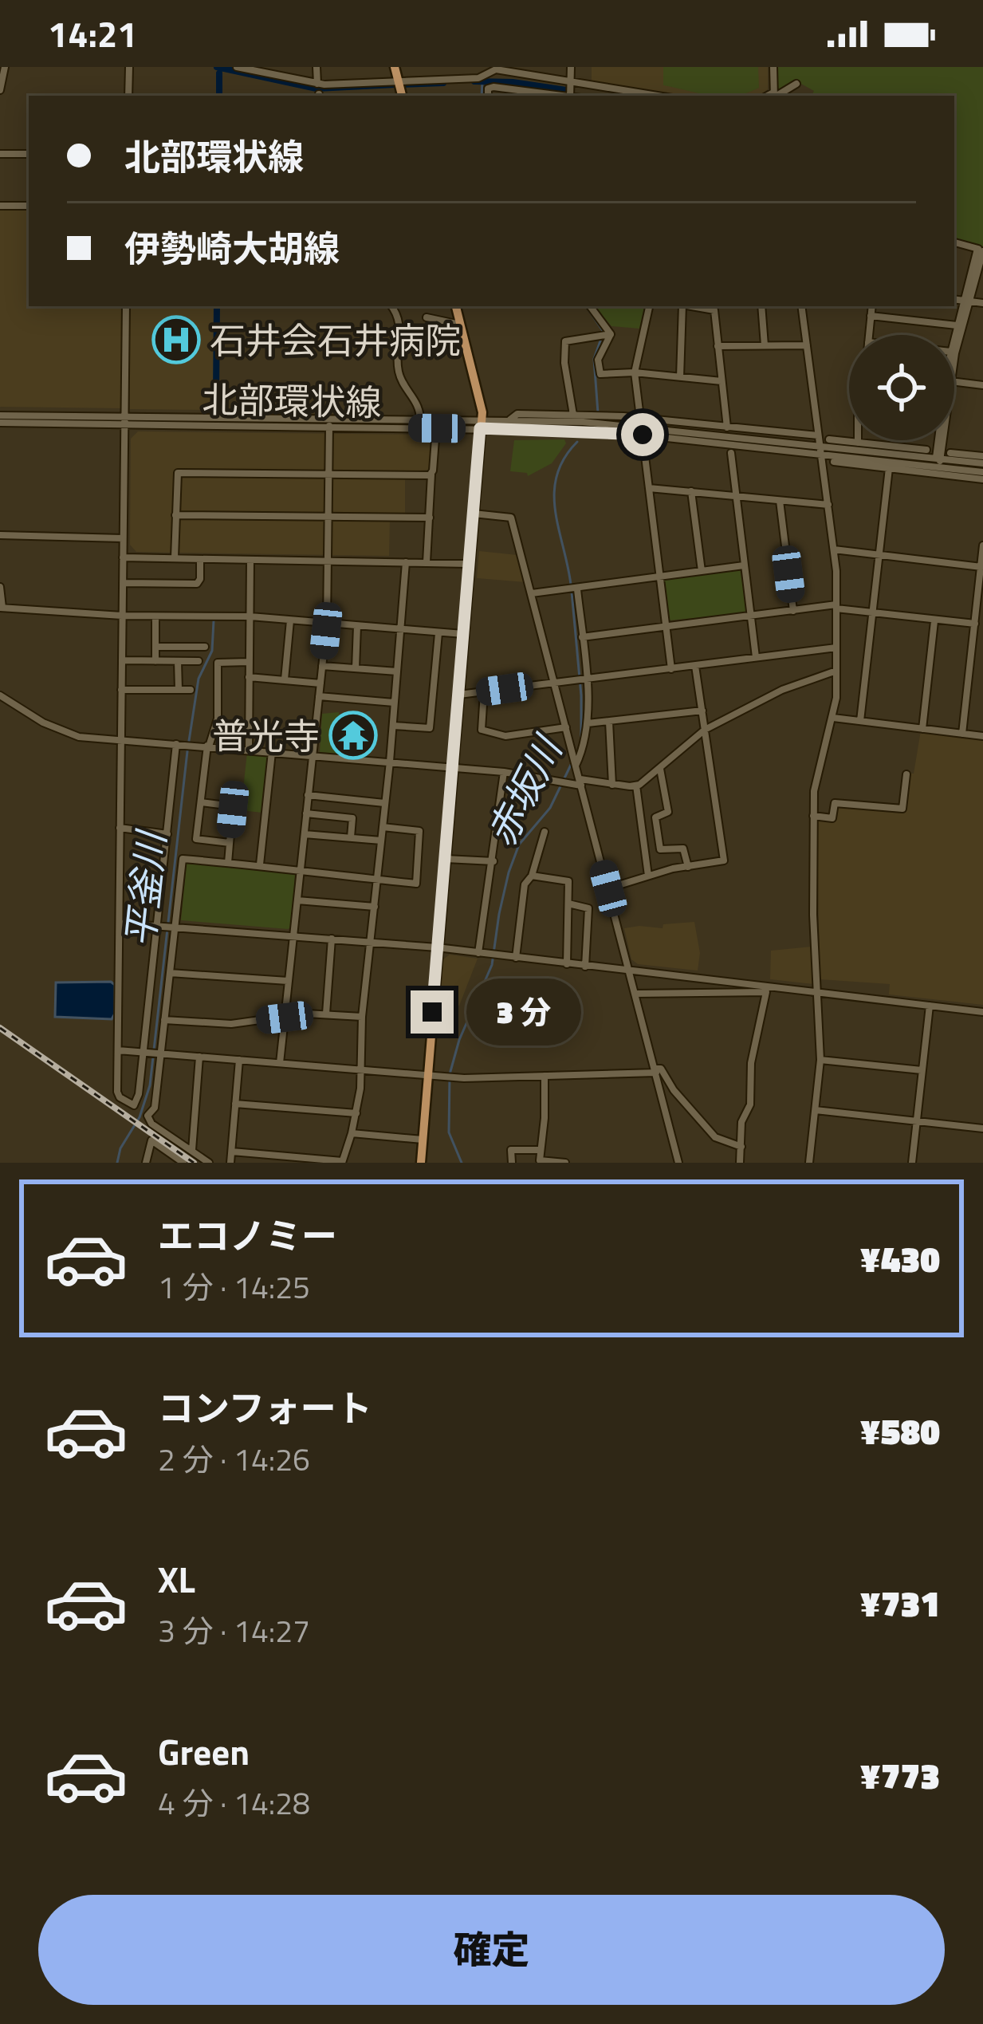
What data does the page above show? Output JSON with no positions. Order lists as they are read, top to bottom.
{
  "streets": {
    "street": ["北部環状線"]
  },
  "water": ["赤坂川", "平釜川"],
  "places": {
    "hospital": ["石井会石井病院"],
    "temple": ["普光寺"]
  },
  "page": {
    "status": "14:21",
    "banner": ["北部環状線", "伊勢崎大胡線"],
    "bubble": "3 分",
    "list": [
      {
        "name": "エコノミー",
        "note": "1 分 · 14:25",
        "value": "¥430"
      },
      {
        "name": "コンフォート",
        "note": "2 分 · 14:26",
        "value": "¥580"
      },
      {
        "name": "XL",
        "note": "3 分 · 14:27",
        "value": "¥731"
      },
      {
        "name": "Green",
        "note": "4 分 · 14:28",
        "value": "¥773"
      }
    ],
    "buttons": "確定"
  }
}
